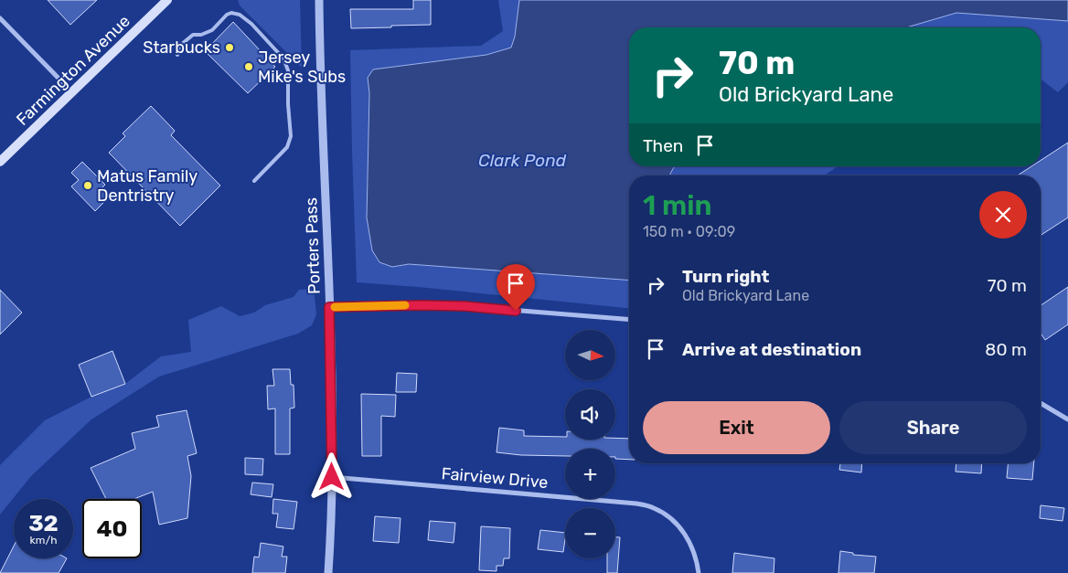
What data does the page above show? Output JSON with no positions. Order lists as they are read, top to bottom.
{
  "streets": {
    "main road": ["Farmington Avenue"],
    "street": ["Porters Pass", "Fairview Drive"]
  },
  "crossings": [
    ["Porters Pass", "Fairview Drive"]
  ],
  "water": ["Clark Pond"],
  "places": ["Starbucks", "Jersey Mike's Subs", "Matus Family Dentristry"],
  "north": "right",
  "page": {
    "turn": ["70 m", "Old Brickyard Lane"],
    "then": "Then",
    "heading": ["1 min", "150 m · 09:09"],
    "list": [
      {
        "name": "Turn right",
        "note": "Old Brickyard Lane",
        "value": "70 m"
      },
      {
        "name": "Arrive at destination",
        "value": "80 m"
      }
    ],
    "map_buttons": ["+", "−"],
    "buttons": ["Exit", "Share"],
    "speed": "32 km/h",
    "limit": "40"
  }
}
